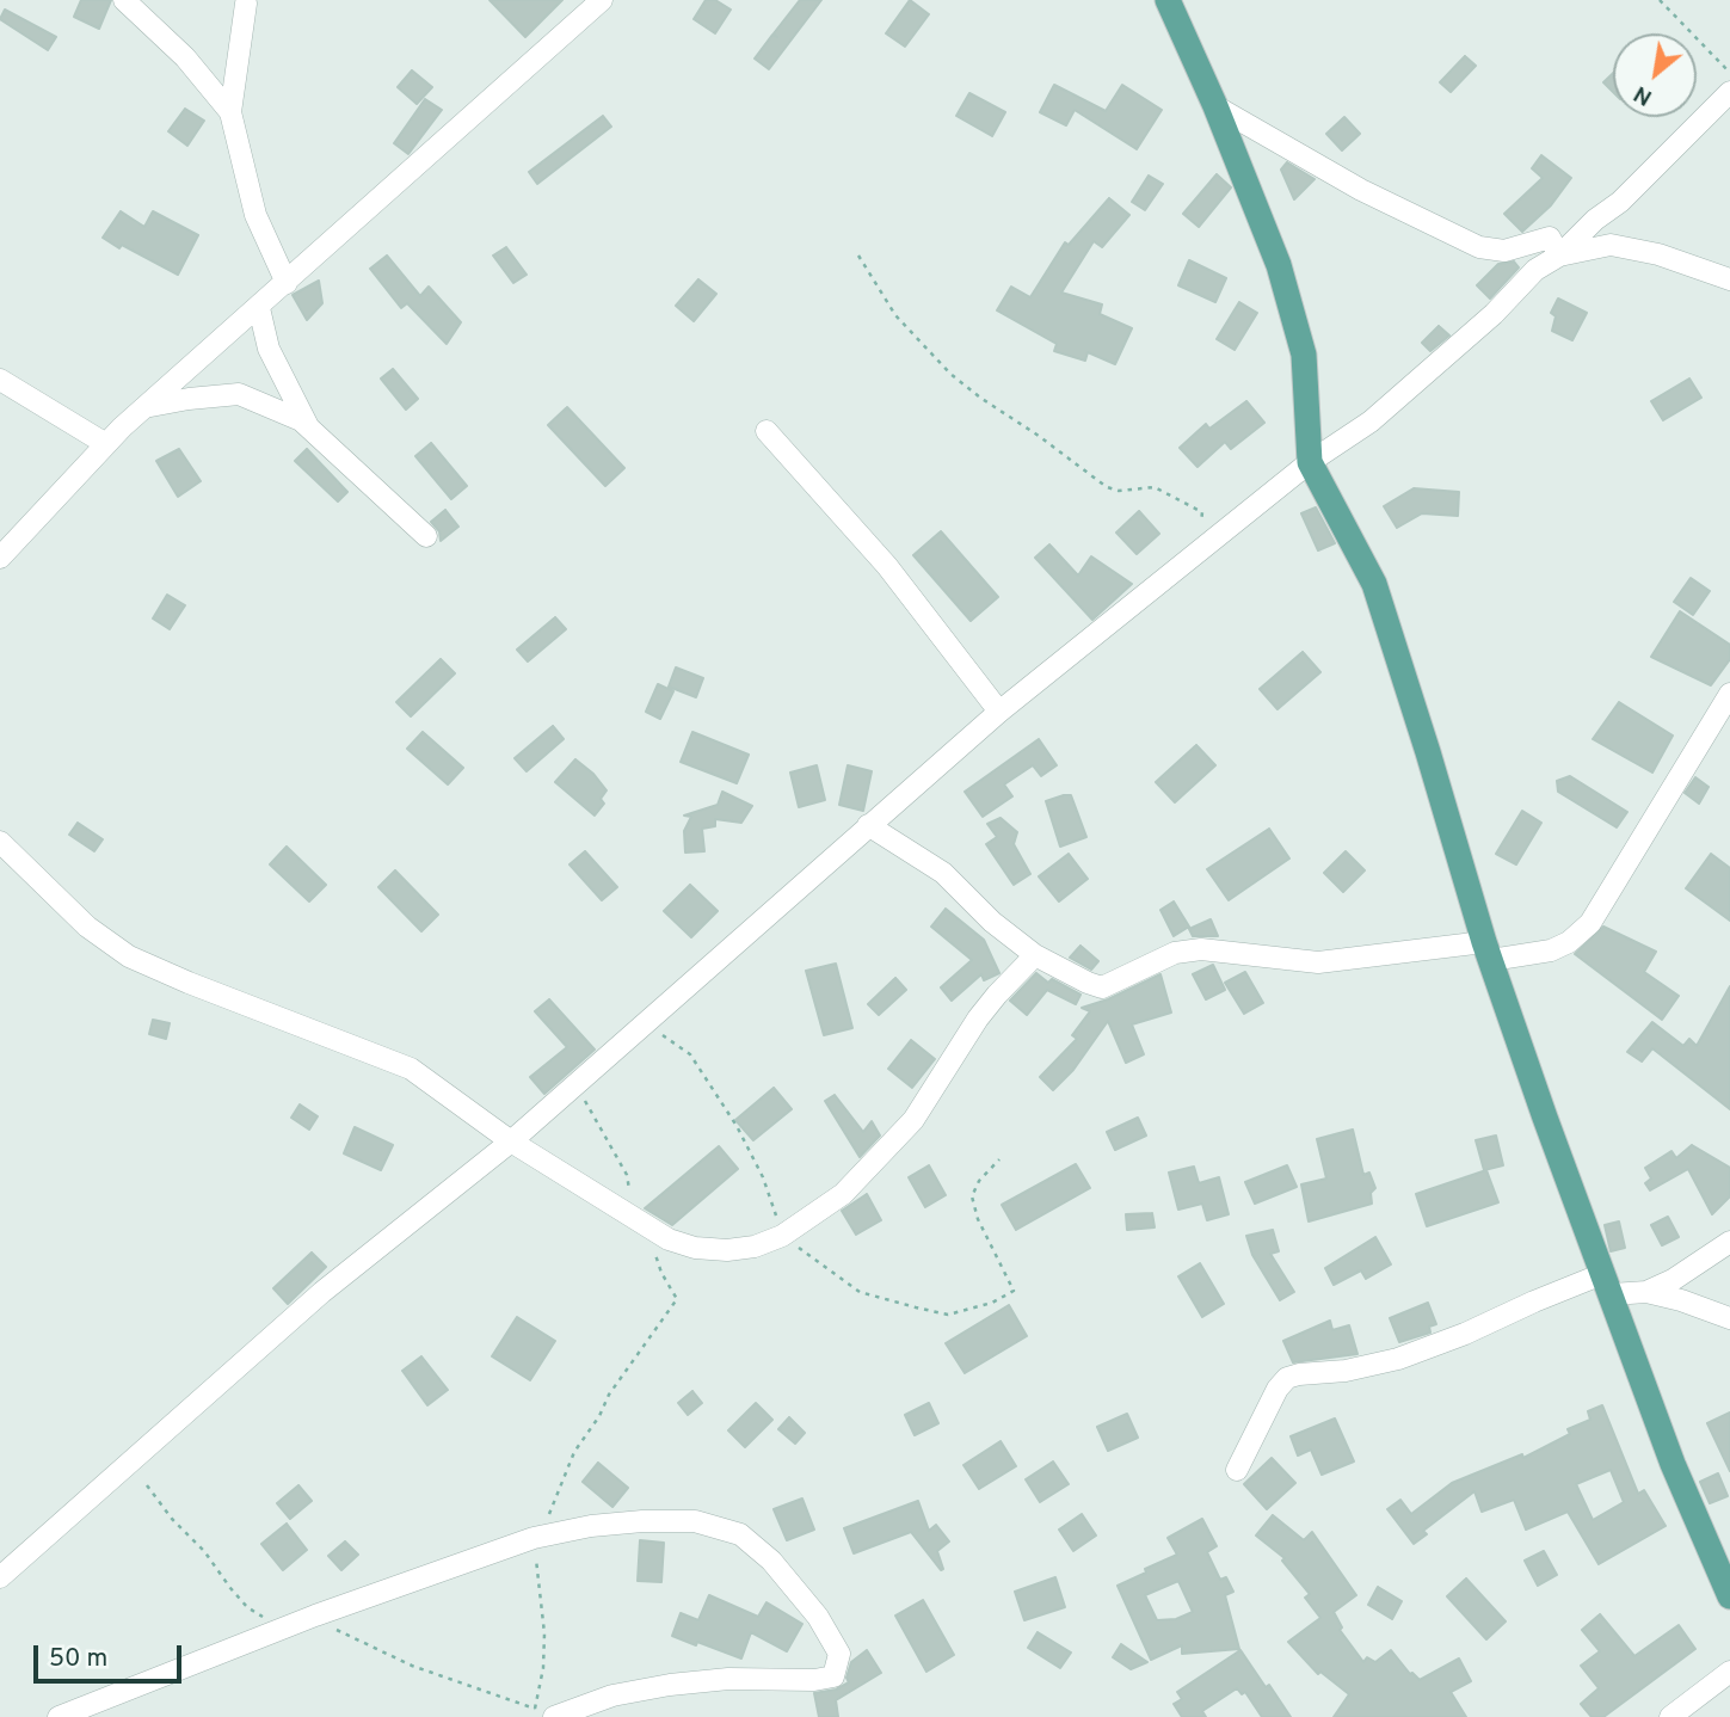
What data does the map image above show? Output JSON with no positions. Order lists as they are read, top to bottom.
{
  "scale_bar": "50 m",
  "north": "bottom left"
}
